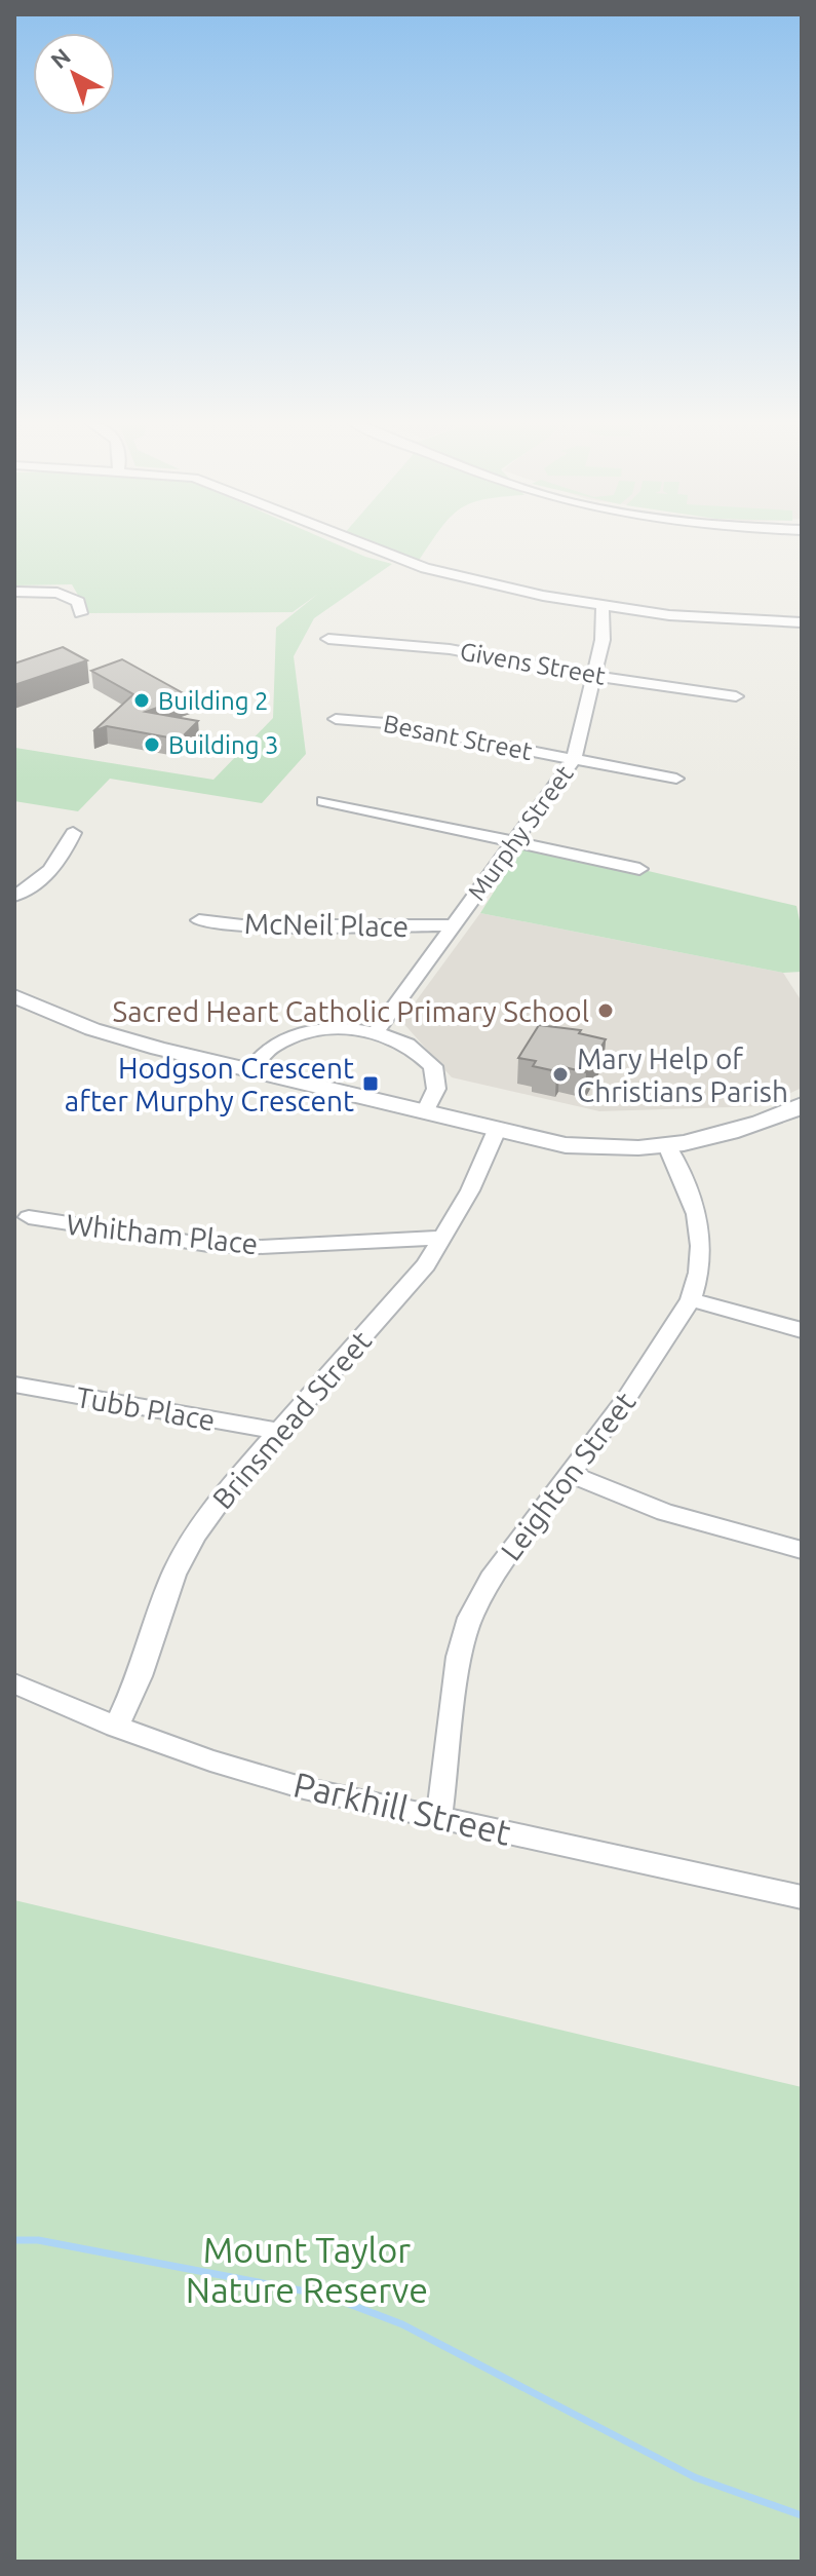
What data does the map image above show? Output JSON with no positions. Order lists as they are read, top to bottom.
{
  "streets": {
    "street": [
      "Givens Street",
      "Besant Street",
      "Murphy Street",
      "McNeil Place",
      "Whitham Place",
      "Tubb Place",
      "Brinsmead Street",
      "Leighton Street",
      "Parkhill Street"
    ]
  },
  "crossings": [
    ["Givens Street", "Murphy Street"],
    ["Besant Street", "Murphy Street"],
    ["Murphy Street", "McNeil Place"],
    ["Whitham Place", "Brinsmead Street"],
    ["Tubb Place", "Brinsmead Street"],
    ["Brinsmead Street", "Parkhill Street"],
    ["Leighton Street", "Parkhill Street"]
  ],
  "parks": ["Mount Taylor Nature Reserve"],
  "places": {
    "other": [
      "Building 2",
      "Building 3",
      "Sacred Heart Catholic Primary School",
      "Mary Help of Christians Parish"
    ],
    "transit": ["Hodgson Crescent after Murphy Crescent"]
  },
  "north": "top left"
}
